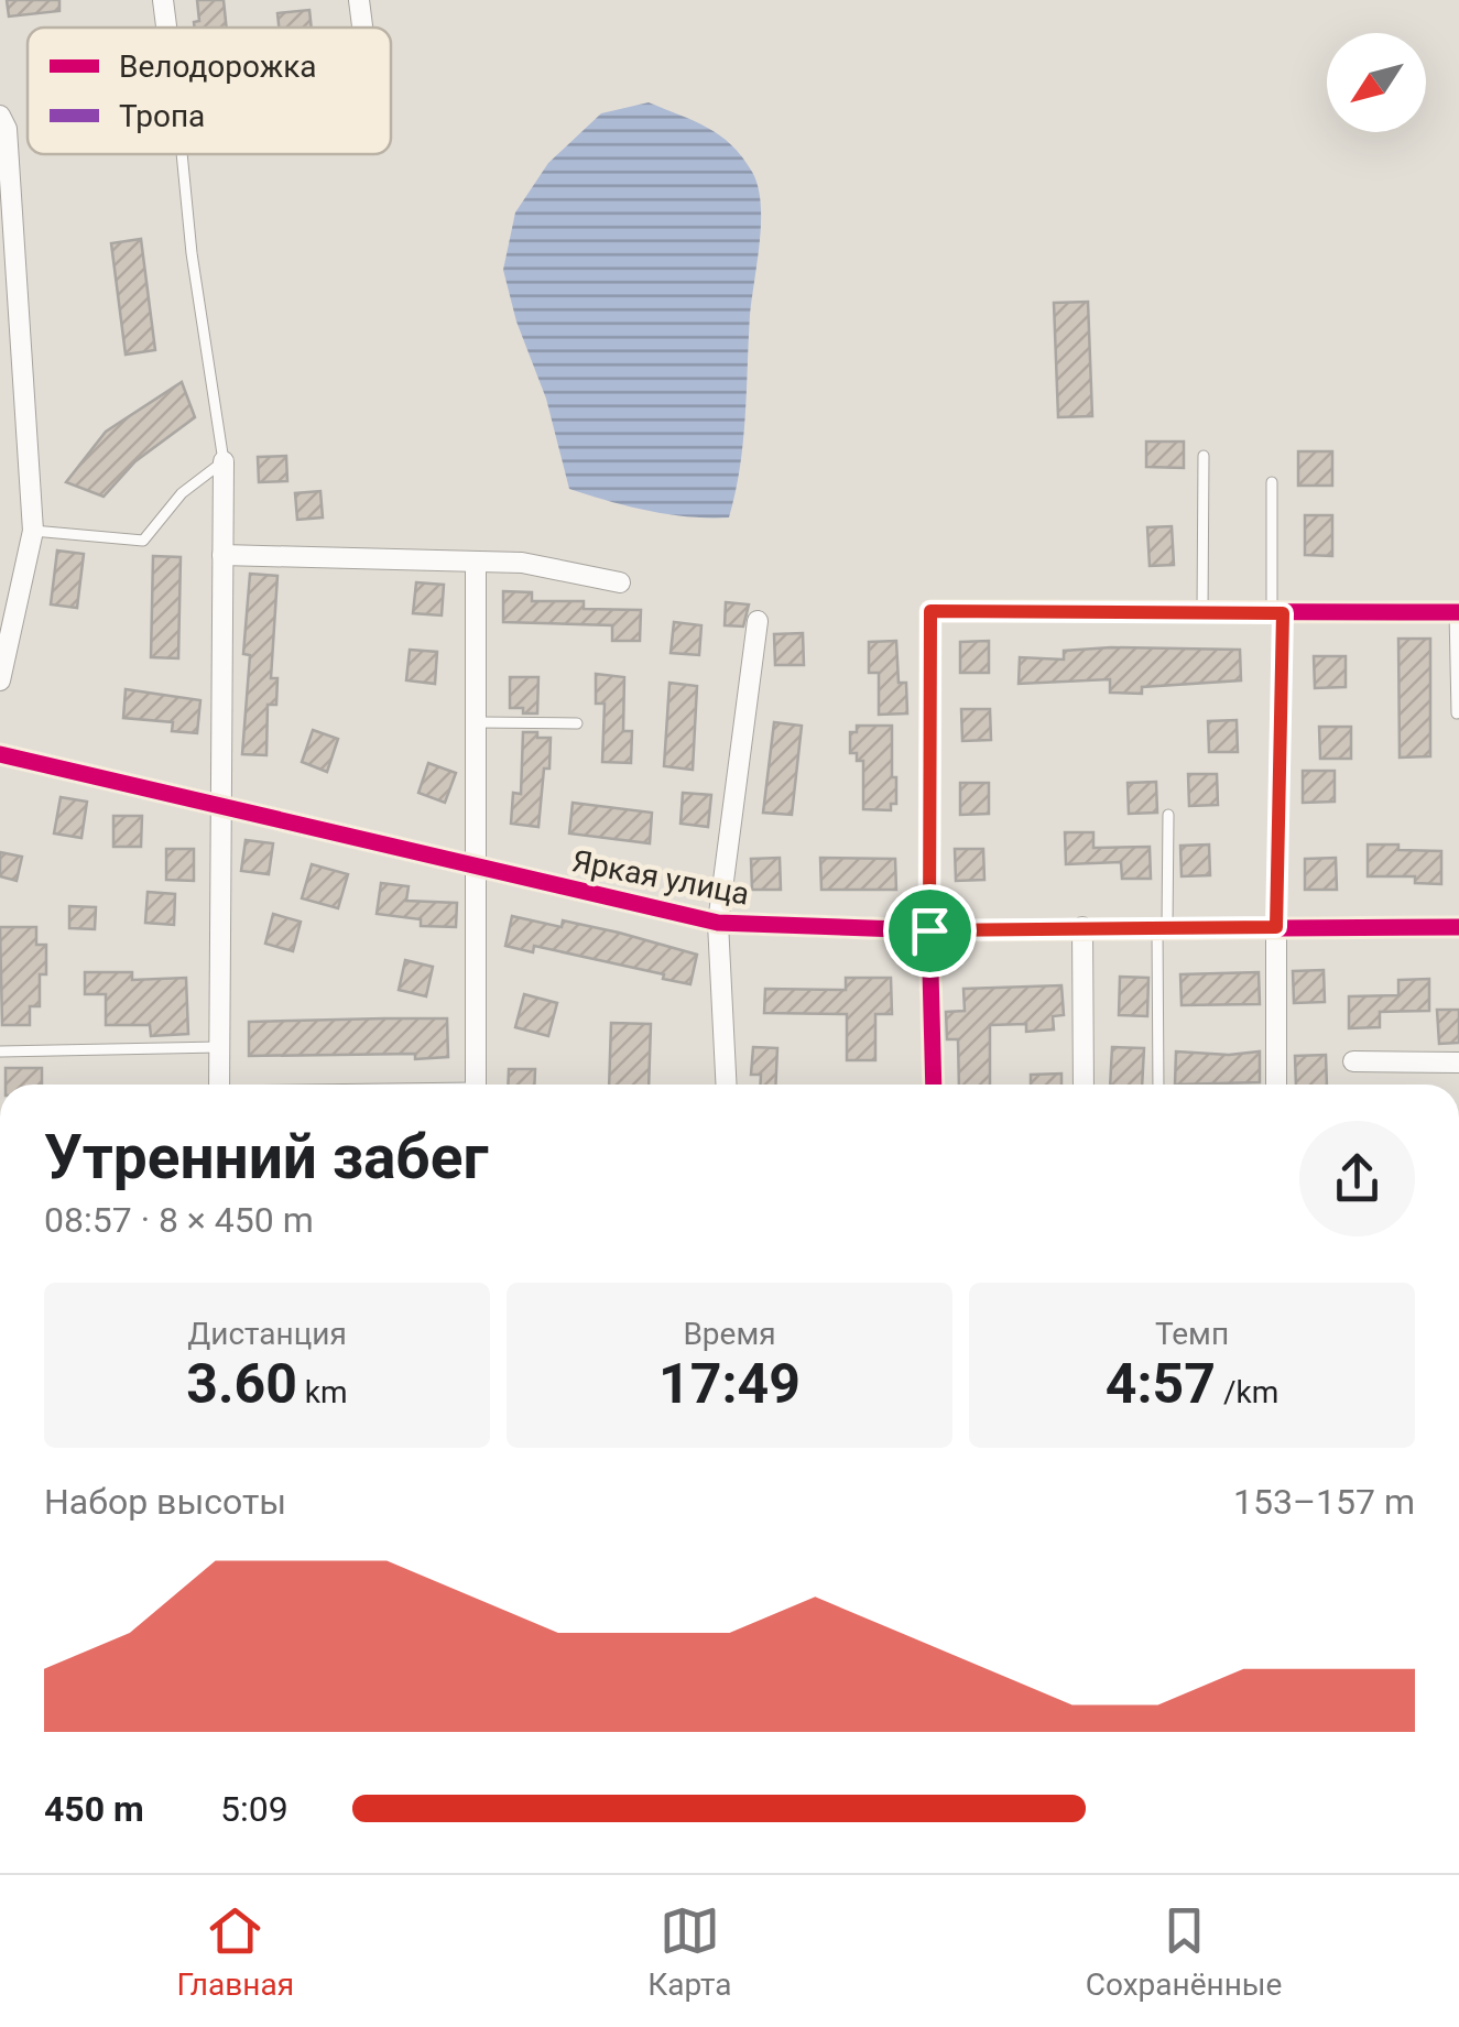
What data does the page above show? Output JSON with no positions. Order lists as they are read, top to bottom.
{
  "streets": {
    "street": ["Яркая улица"]
  },
  "legend": ["Велодорожка", "Тропа"],
  "north": "bottom left",
  "page": {
    "heading": ["Утренний забег", "08:57 · 8 × 450 m"],
    "stats": [
      ["Дистанция", "3.60 km"],
      ["Время", "17:49"],
      ["Темп", "4:57 /km"]
    ],
    "chart": ["Набор высоты", "153–157 m"],
    "list": [
      {
        "name": "450 m",
        "note": "5:09"
      }
    ],
    "tabs": ["Главная", "Карта", "Сохранённые"]
  }
}
